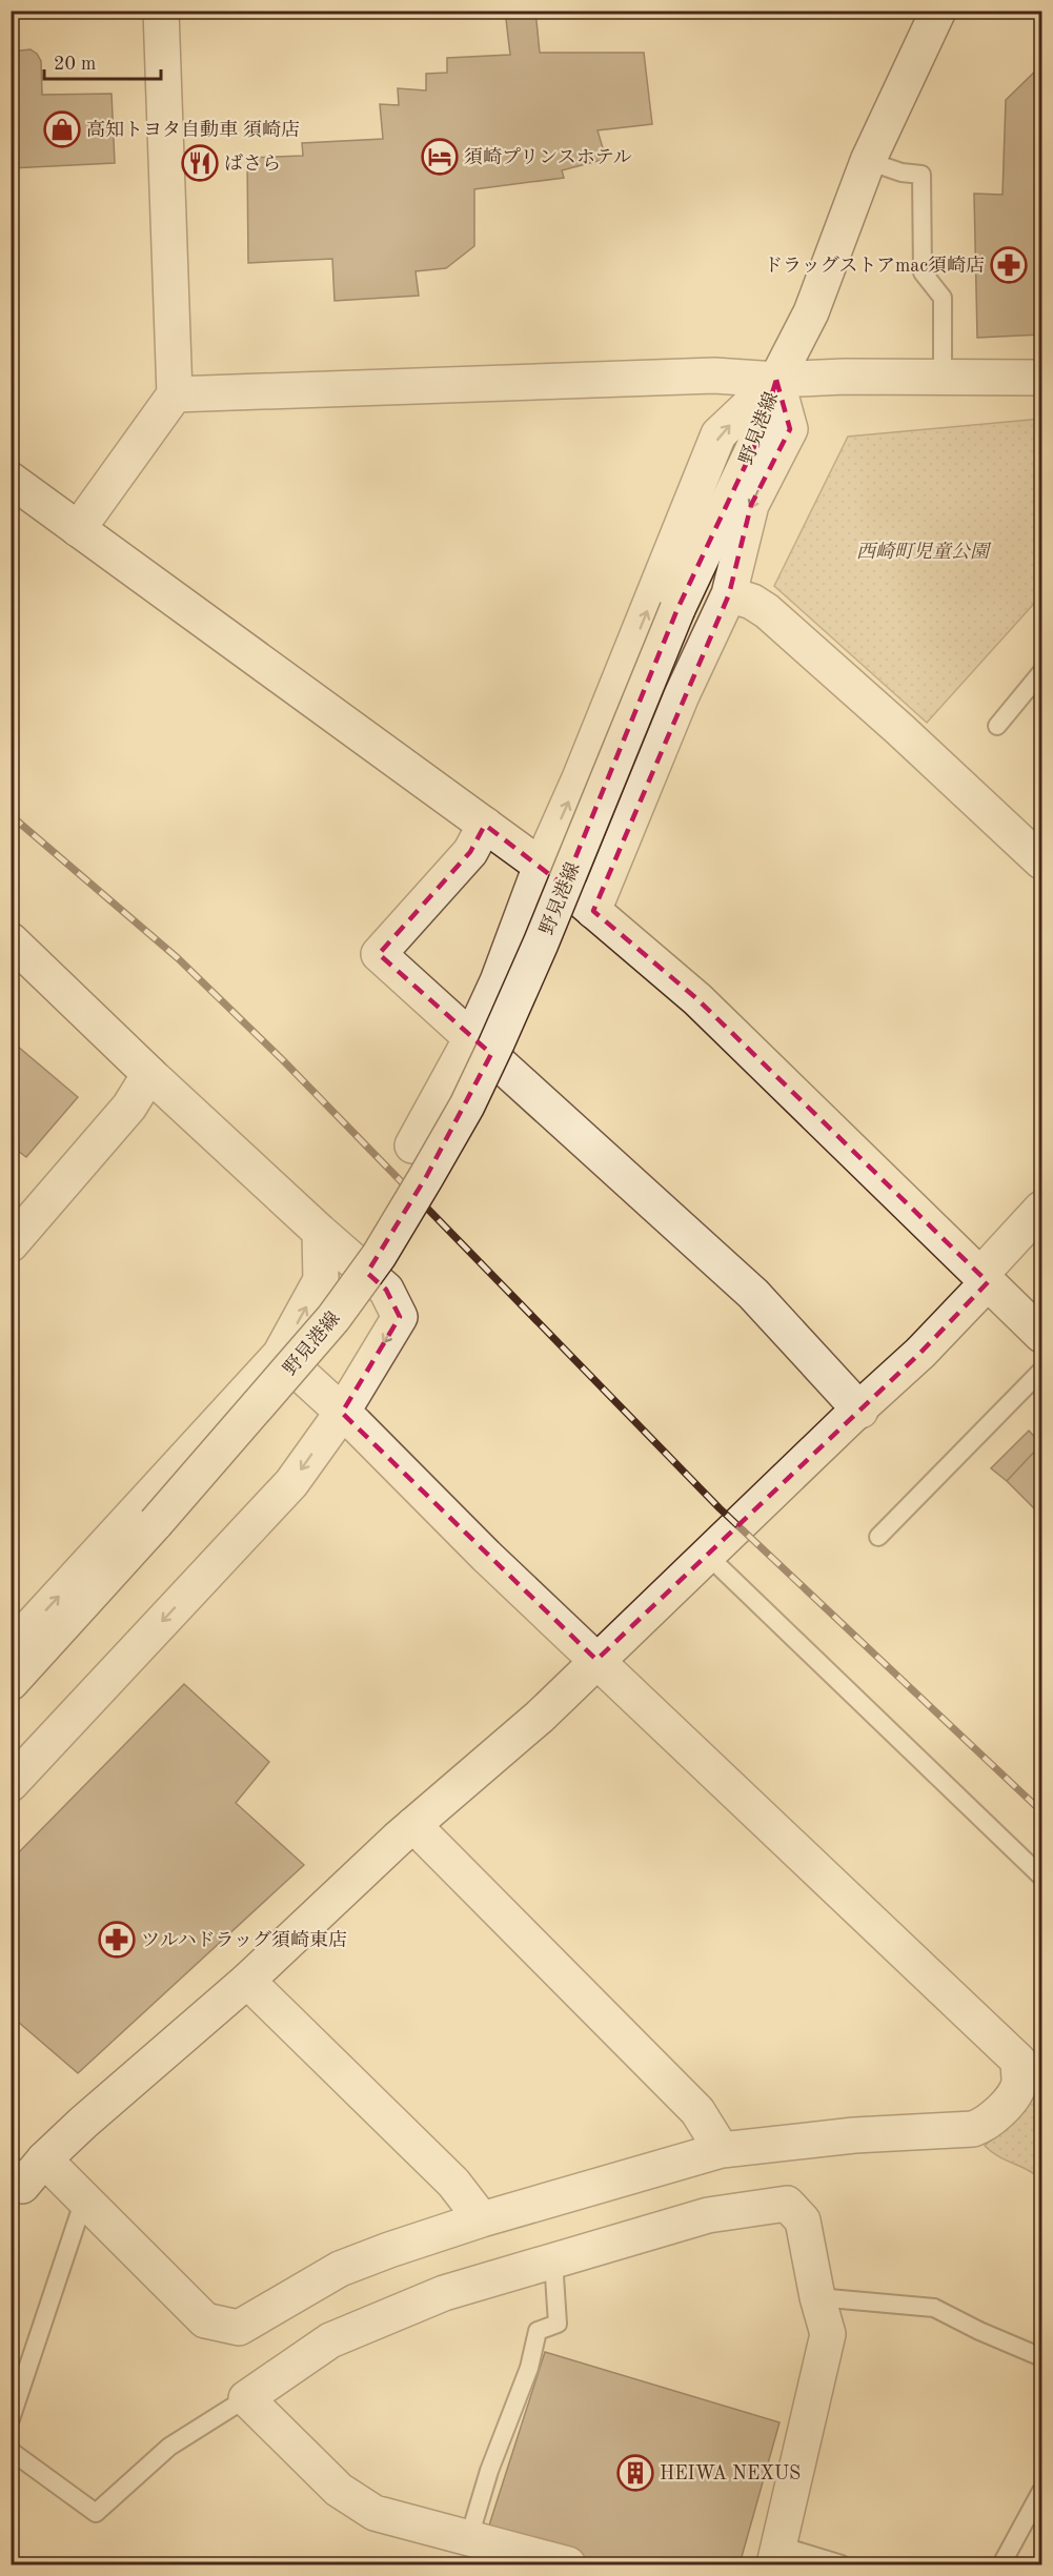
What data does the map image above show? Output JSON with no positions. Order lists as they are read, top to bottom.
{
  "streets": {
    "street": ["野見港線"]
  },
  "parks": ["西崎町児童公園"],
  "places": {
    "shop": ["高知トヨタ自動車 須崎店"],
    "hotel": ["須崎プリンスホテル"],
    "restaurant": ["ばさら"],
    "pharmacy": ["ドラッグストアmac須崎店", "ツルハドラッグ須崎東店"],
    "building": ["HEIWA NEXUS"]
  },
  "scale_bar": "20 m"
}
